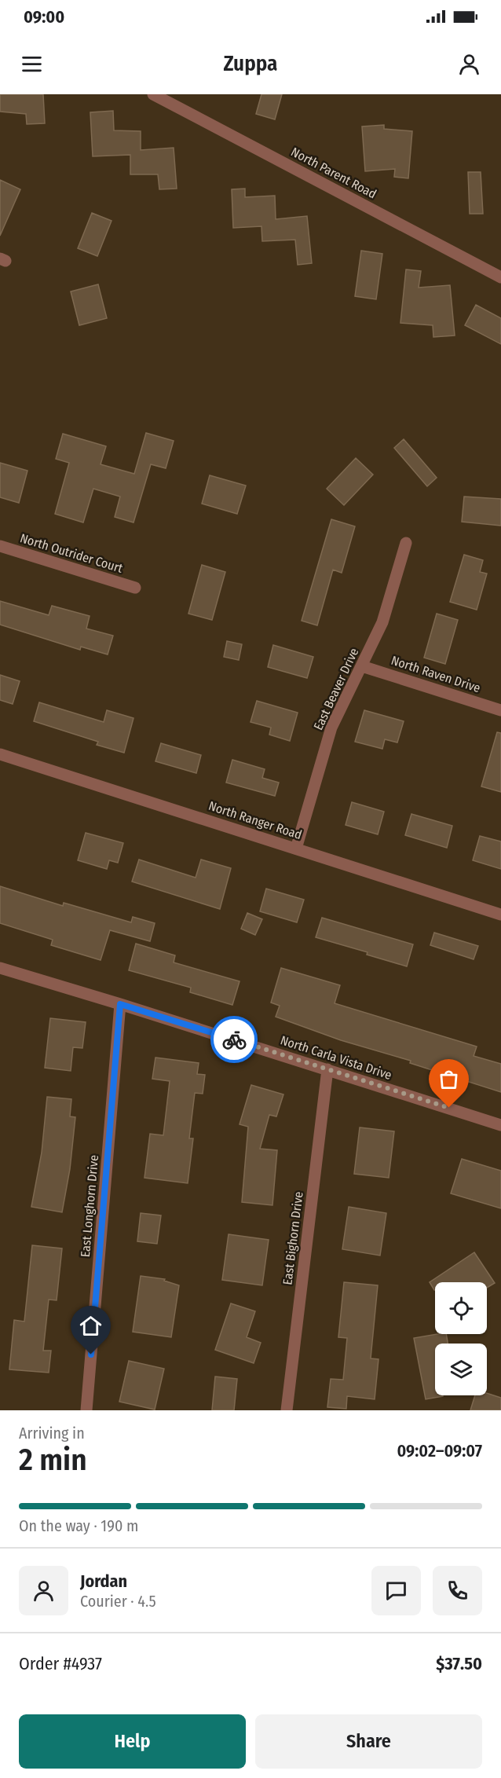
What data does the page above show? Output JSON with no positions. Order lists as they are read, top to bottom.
{
  "streets": {
    "street": [
      "North Parent Road",
      "North Outrider Court",
      "North Raven Drive",
      "East Beaver Drive",
      "North Ranger Road",
      "North Carla Vista Drive",
      "East Longhorn Drive",
      "East Bighorn Drive"
    ]
  },
  "crossings": [
    ["North Raven Drive", "East Beaver Drive"],
    ["East Beaver Drive", "North Ranger Road"],
    ["North Carla Vista Drive", "East Longhorn Drive"],
    ["North Carla Vista Drive", "East Bighorn Drive"]
  ],
  "page": {
    "status": "09:00",
    "header": "Zuppa",
    "heading": ["2 min", "Arriving in", "09:02–09:07"],
    "panel": [
      "Jordan",
      "Courier · 4.5",
      "Order #4937",
      "$37.50"
    ],
    "bar": "On the way · 190 m",
    "buttons": ["Help", "Share"]
  }
}
